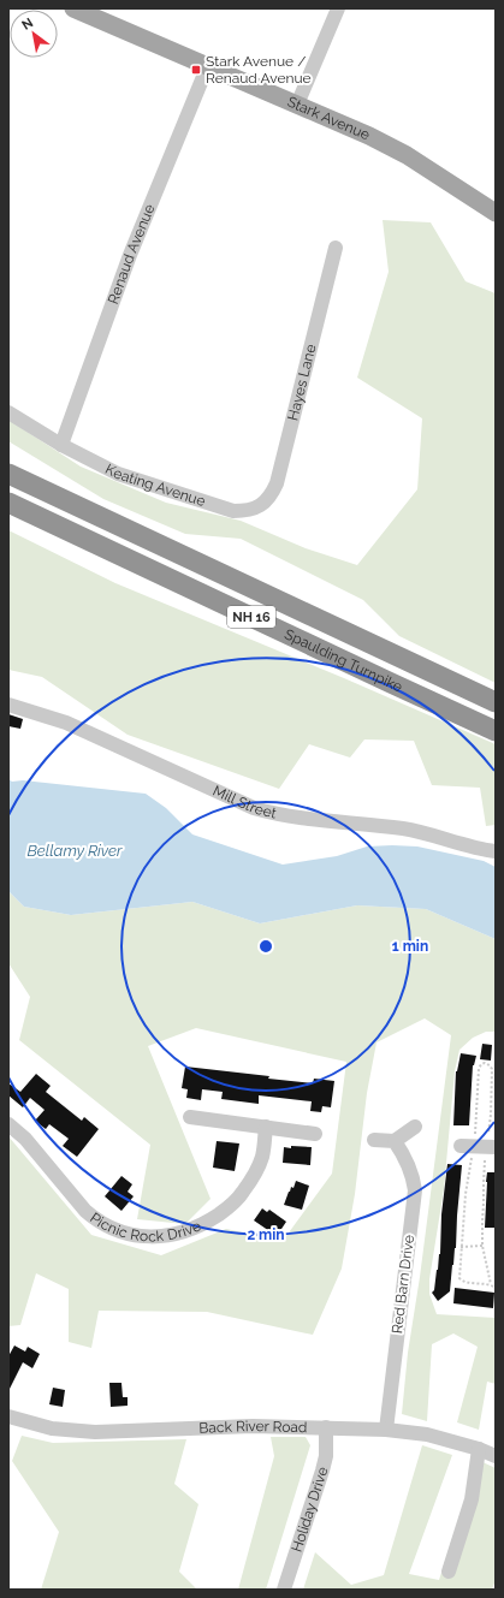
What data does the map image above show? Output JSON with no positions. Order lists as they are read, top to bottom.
{
  "streets": {
    "highway": ["NH 16", "Spaulding Turnpike"],
    "main road": ["Stark Avenue"],
    "street": [
      "Renaud Avenue",
      "Hayes Lane",
      "Keating Avenue",
      "Mill Street",
      "Picnic Rock Drive",
      "Red Barn Drive",
      "Back River Road",
      "Holiday Drive"
    ]
  },
  "crossings": [
    ["Stark Avenue", "Renaud Avenue"],
    ["Renaud Avenue", "Keating Avenue"],
    ["Hayes Lane", "Keating Avenue"],
    ["Red Barn Drive", "Back River Road"],
    ["Back River Road", "Holiday Drive"]
  ],
  "water": ["Bellamy River"],
  "places": {
    "transit": ["Stark Avenue / Renaud Avenue"]
  },
  "north": "top left",
  "rings": ["1 min", "2 min"]
}
